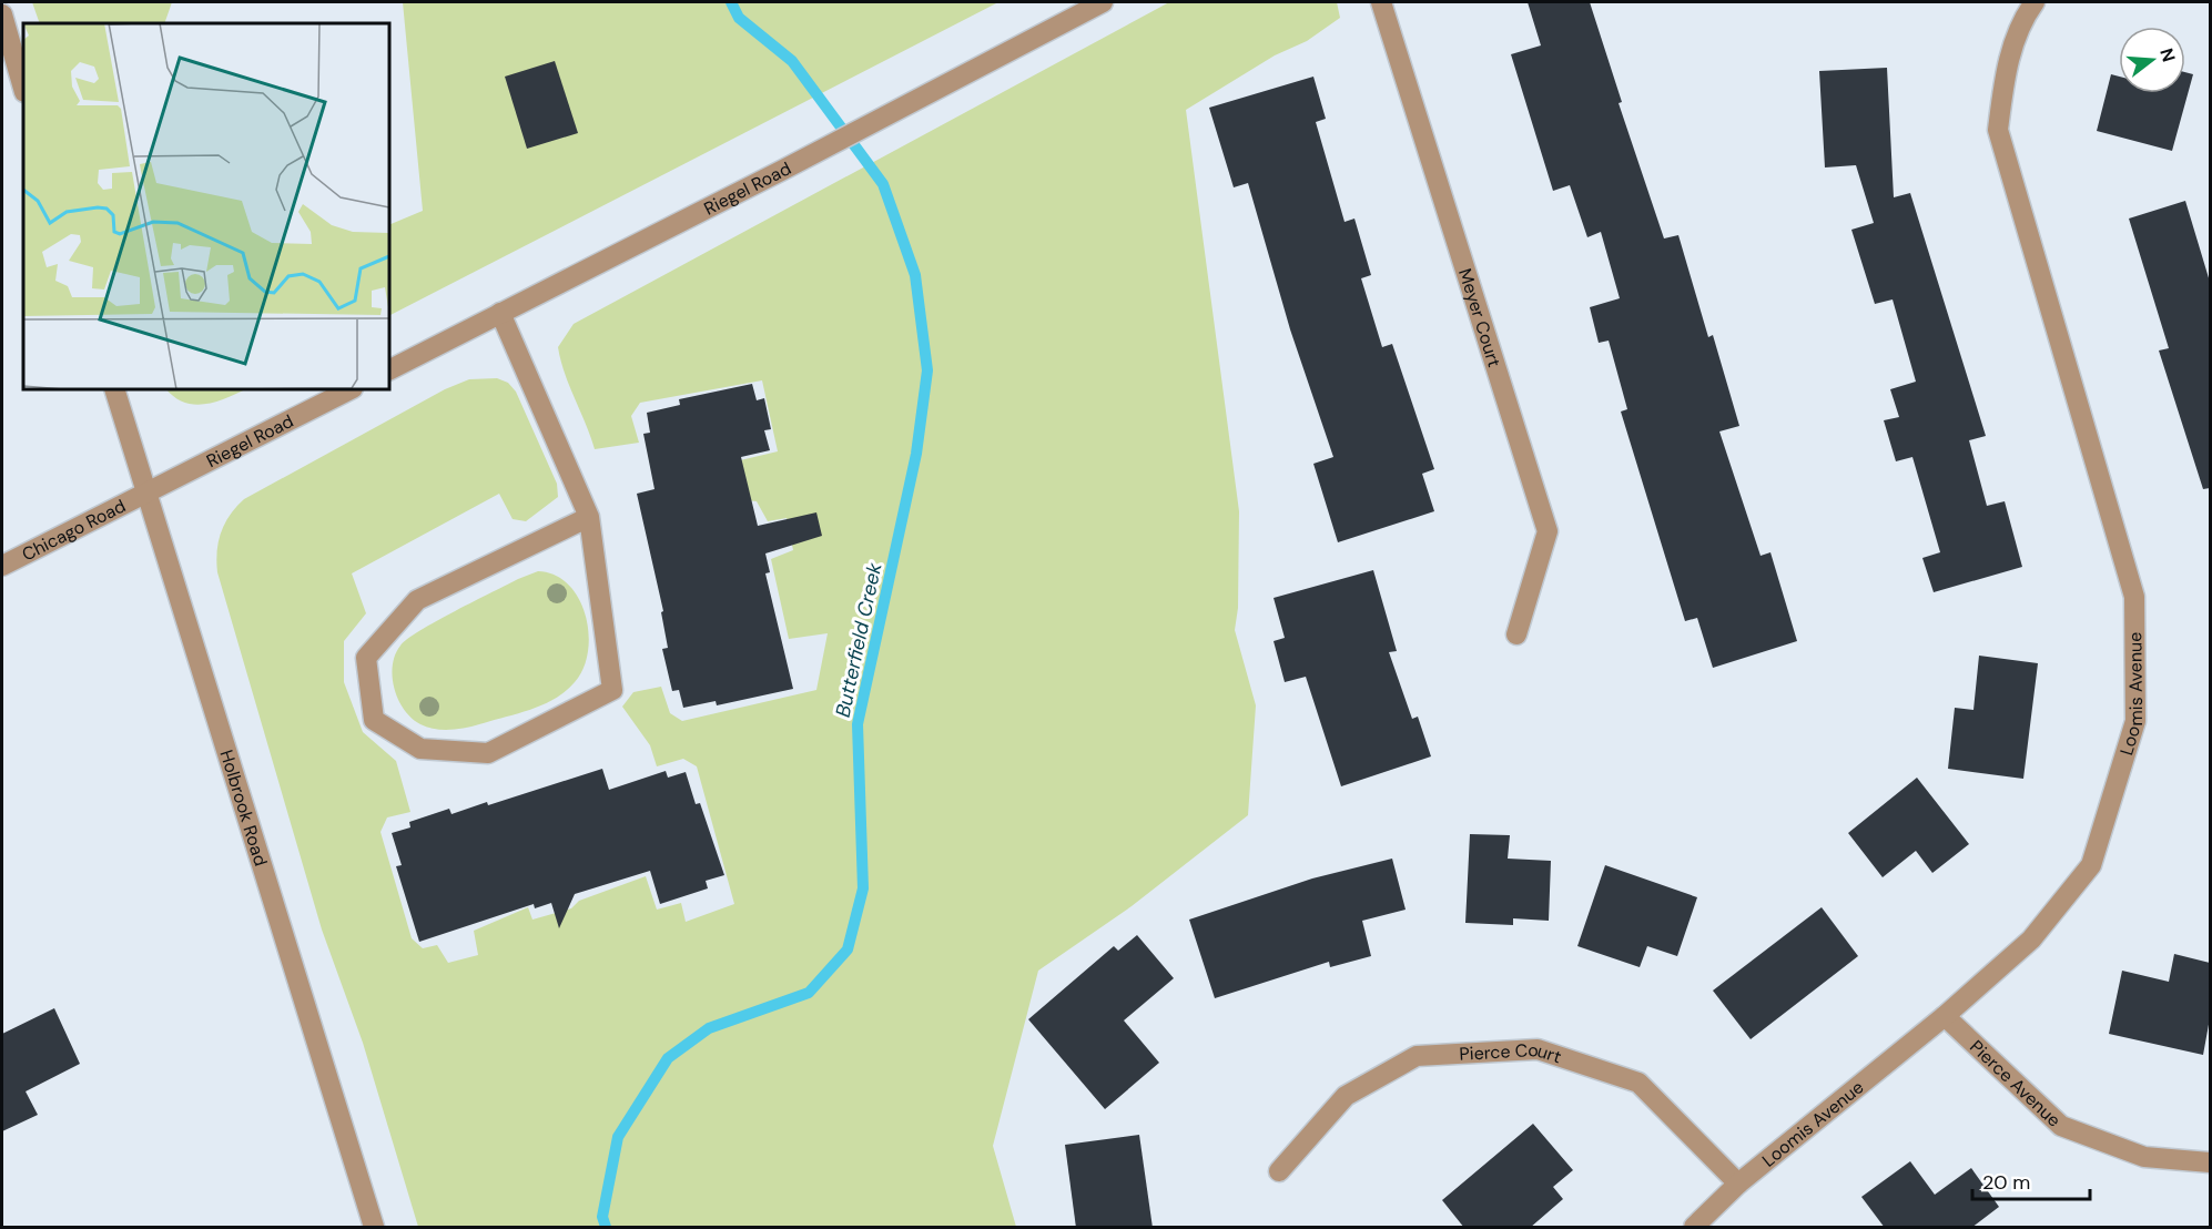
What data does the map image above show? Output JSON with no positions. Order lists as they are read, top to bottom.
{
  "streets": {
    "street": [
      "Riegel Road",
      "Meyer Court",
      "Chicago Road",
      "Loomis Avenue",
      "Holbrook Road",
      "Pierce Court",
      "Pierce Avenue"
    ]
  },
  "crossings": [
    ["Riegel Road", "Chicago Road"],
    ["Riegel Road", "Holbrook Road"],
    ["Chicago Road", "Holbrook Road"],
    ["Loomis Avenue", "Pierce Court"],
    ["Loomis Avenue", "Pierce Avenue"]
  ],
  "water": ["Butterfield Creek"],
  "scale_bar": "20 m",
  "north": "right"
}
